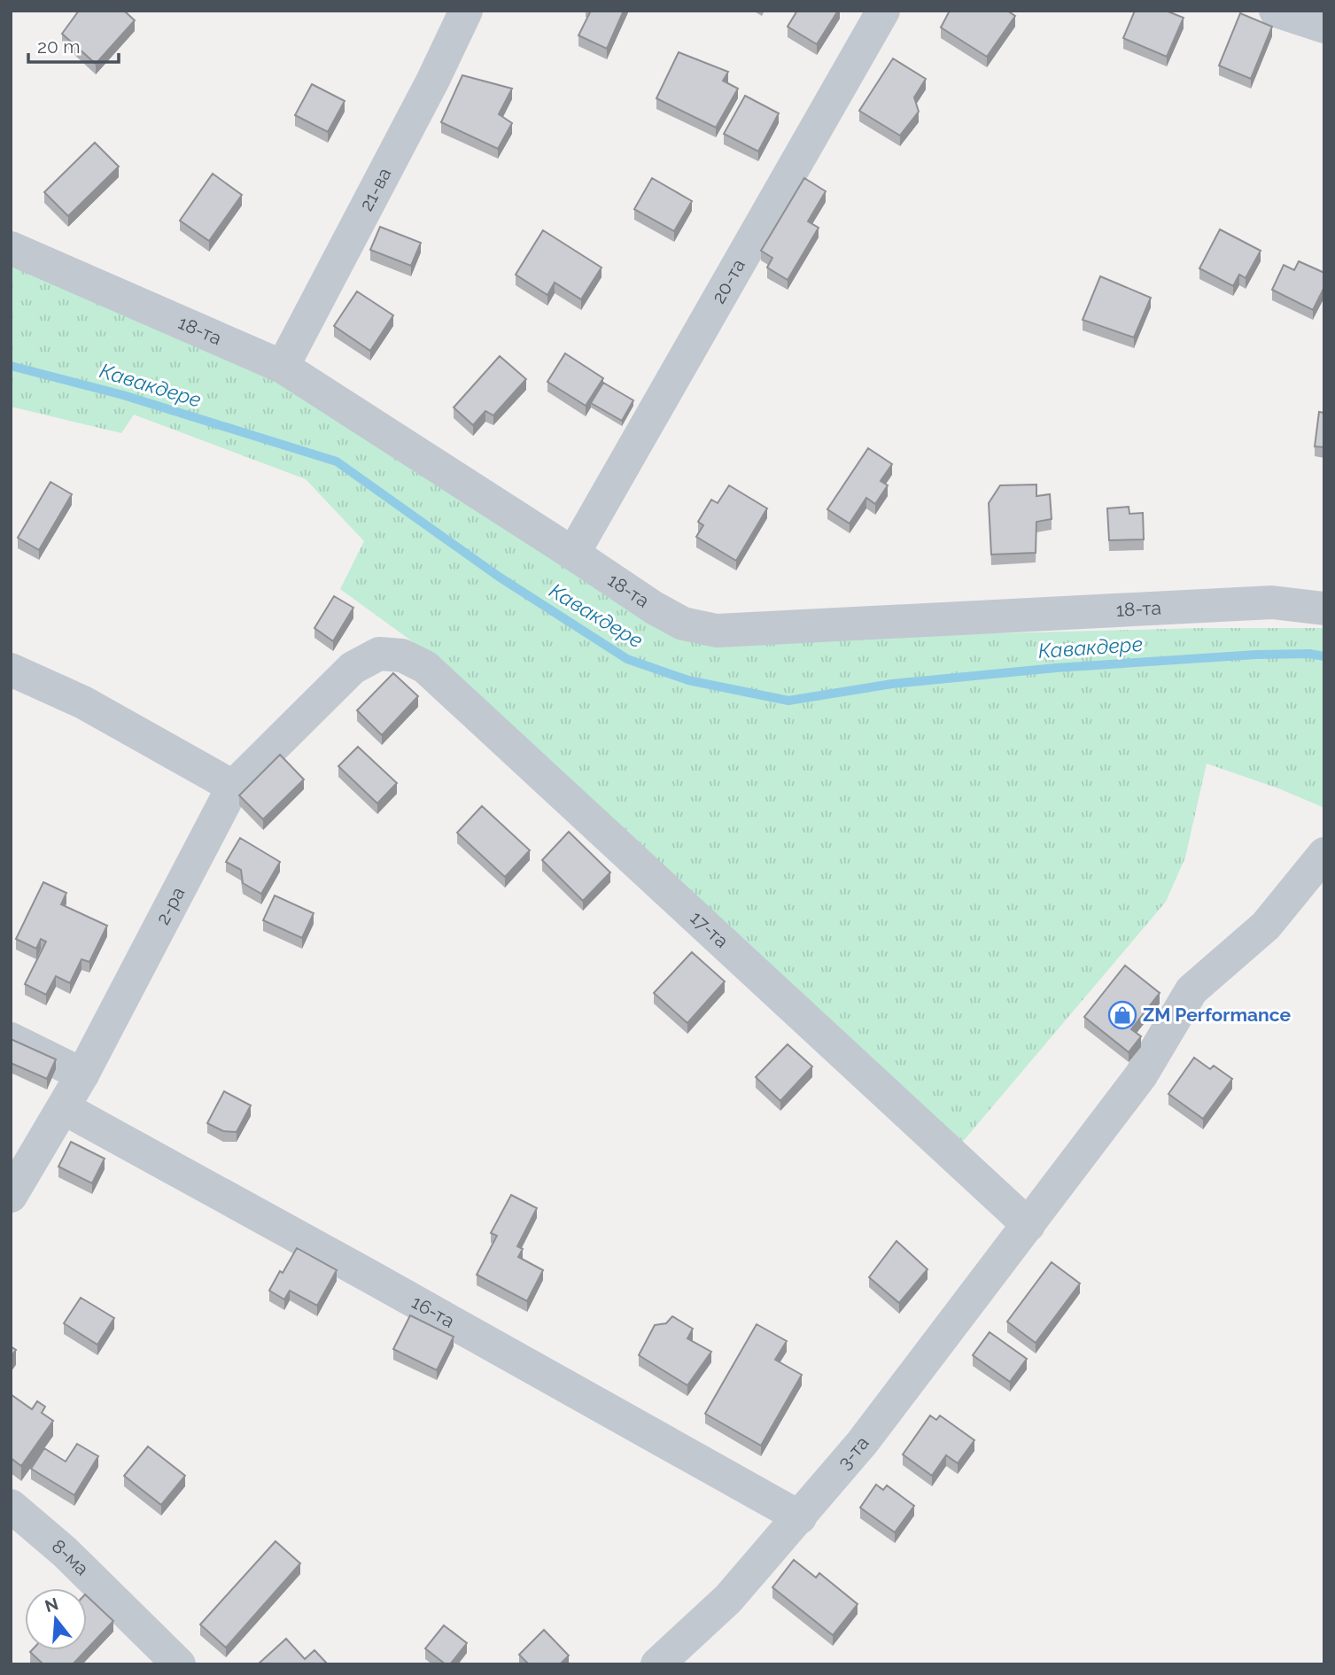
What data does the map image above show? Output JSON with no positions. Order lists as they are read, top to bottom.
{
  "streets": {
    "street": [
      "21-ва",
      "20-та",
      "18-та",
      "2-ра",
      "17-та",
      "16-та",
      "3-та",
      "8-ма"
    ]
  },
  "crossings": [
    ["21-ва", "18-та"],
    ["20-та", "18-та"],
    ["2-ра", "17-та"],
    ["2-ра", "16-та"],
    ["17-та", "3-та"],
    ["16-та", "3-та"]
  ],
  "water": ["Кавакдере"],
  "places": {
    "shop": ["ZM Performance"]
  },
  "scale_bar": "20 m",
  "north": "top"
}
